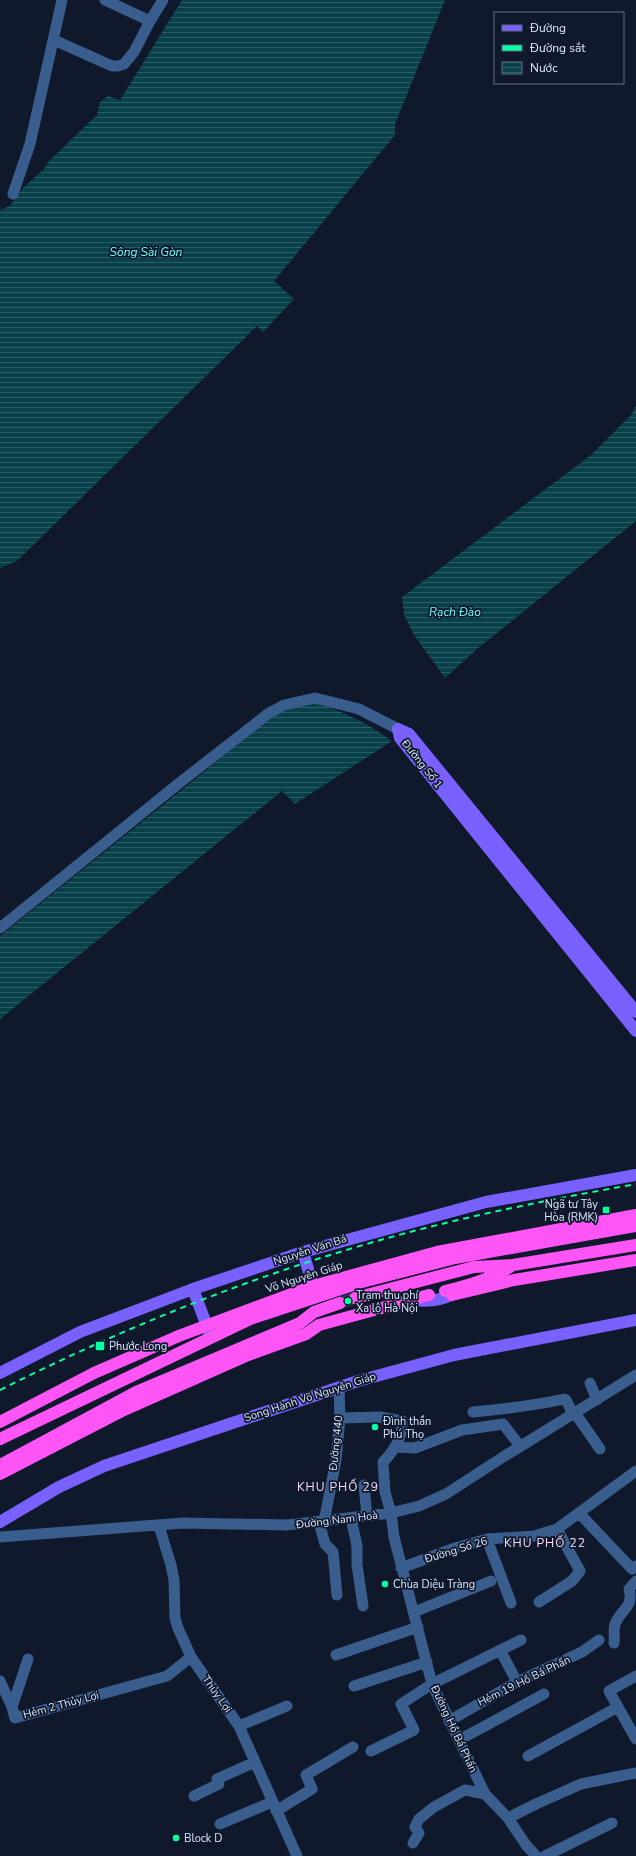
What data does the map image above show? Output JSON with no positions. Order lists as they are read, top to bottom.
{
  "streets": {
    "highway": ["Võ Nguyên Giáp"],
    "main road": ["Đường Số 1", "Nguyễn Văn Bá", "Song Hành Võ Nguyên Giáp"],
    "street": [
      "Đường 440",
      "Đường Nam Hoà",
      "Đường Số 26",
      "Hẻm 19 Hồ Bá Phấn",
      "Thủy Lợi",
      "Hẻm 2 Thủy Lợi",
      "Đường Hồ Bá Phấn"
    ]
  },
  "crossings": [
    ["Song Hành Võ Nguyên Giáp", "Đường 440"],
    ["Đường 440", "Đường Nam Hoà"],
    ["Đường 440", "Đường Hồ Bá Phấn"],
    ["Đường Nam Hoà", "Thủy Lợi"],
    ["Đường Nam Hoà", "Đường Hồ Bá Phấn"],
    ["Đường Số 26", "Đường Hồ Bá Phấn"],
    ["Hẻm 19 Hồ Bá Phấn", "Đường Hồ Bá Phấn"],
    ["Thủy Lợi", "Hẻm 2 Thủy Lợi"]
  ],
  "districts": ["KHU PHỐ 29", "KHU PHỐ 22"],
  "water": ["Sông Sài Gòn", "Rạch Đào"],
  "places": {
    "transit": ["Ngã tư Tây Hòa (RMK)", "Phước Long"],
    "other": [
      "Trạm thu phí Xa lộ Hà Nội",
      "Đình thần Phú Thọ",
      "Chùa Diệu Tràng",
      "Block D"
    ]
  },
  "legend": ["Đường", "Đường sắt", "Nước"]
}
